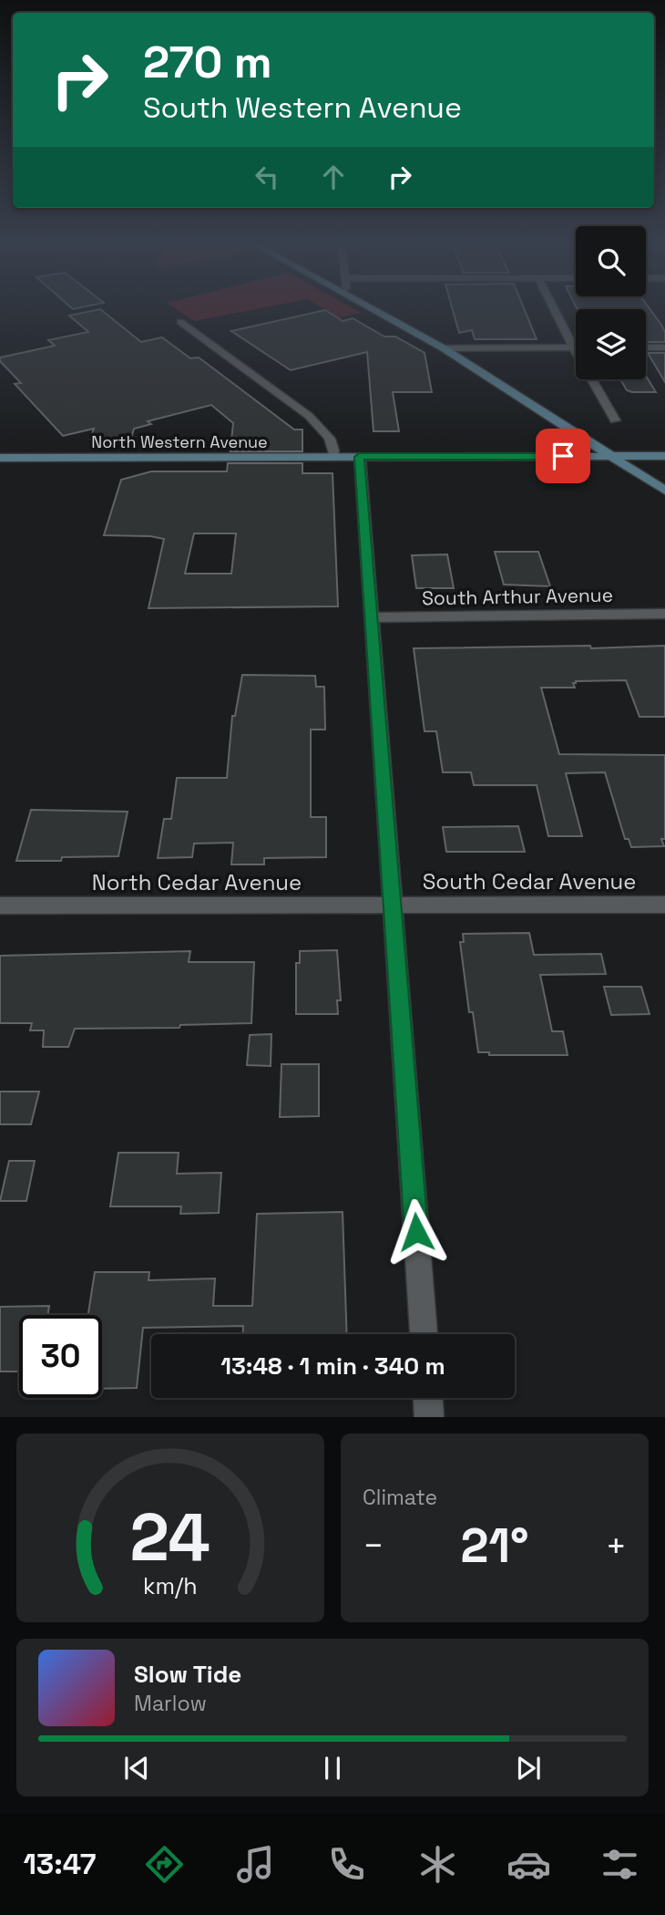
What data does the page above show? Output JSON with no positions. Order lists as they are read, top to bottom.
{
  "streets": {
    "main road": ["North Western Avenue"],
    "street": ["South Arthur Avenue", "South Cedar Avenue", "North Cedar Avenue"]
  },
  "crossings": [
    ["South Cedar Avenue", "North Cedar Avenue"]
  ],
  "page": {
    "turn": ["270 m", "South Western Avenue"],
    "limit": "30",
    "trip": "13:48 · 1 min · 340 m",
    "tile": "Climate",
    "heat": ["−", "21°", "+"],
    "song": ["Slow Tide", "Marlow"],
    "tabs": "13:47",
    "gauge": ["24", "km/h"]
  }
}
